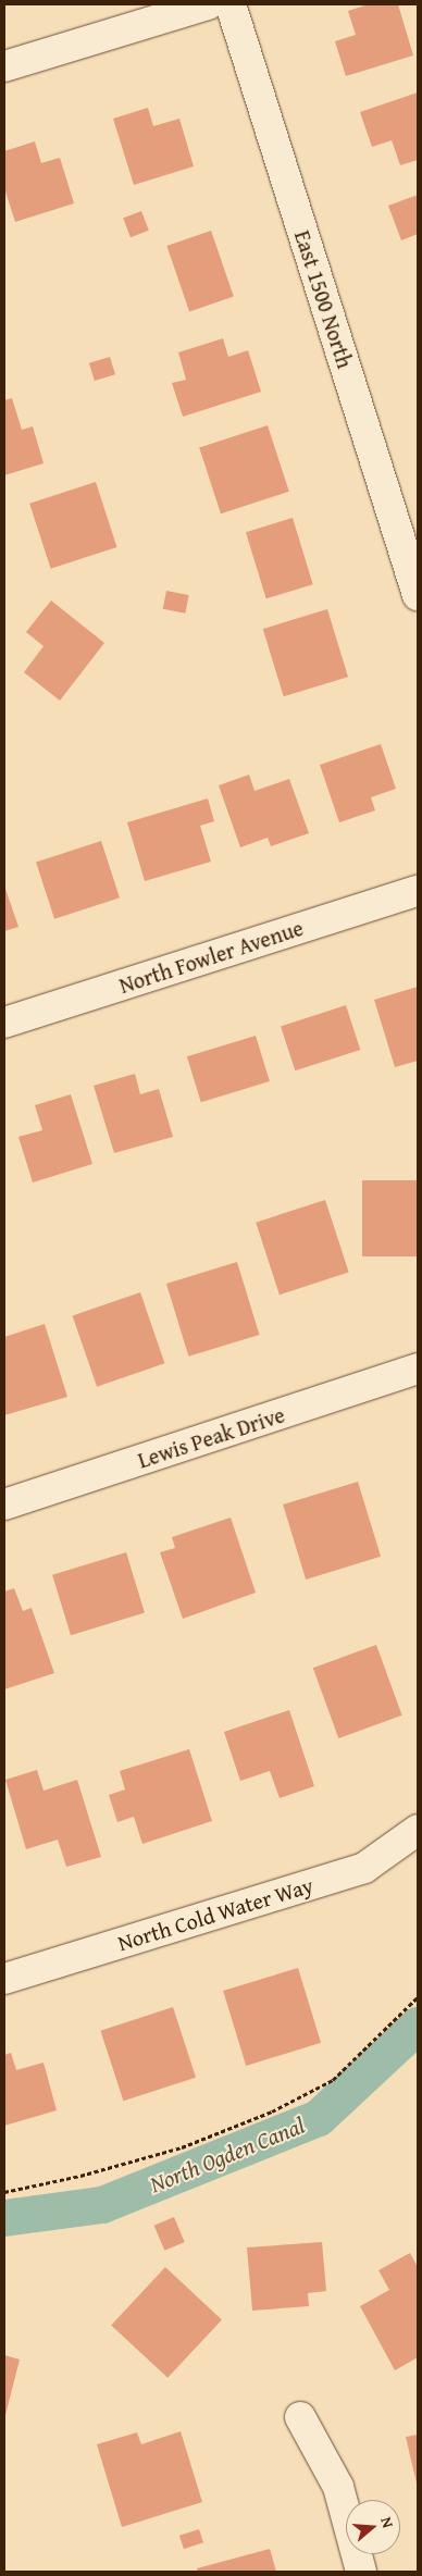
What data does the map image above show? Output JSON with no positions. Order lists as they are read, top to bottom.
{
  "streets": {
    "street": [
      "East 1500 North",
      "North Fowler Avenue",
      "Lewis Peak Drive",
      "North Cold Water Way"
    ]
  },
  "water": ["North Ogden Canal"],
  "north": "right"
}
